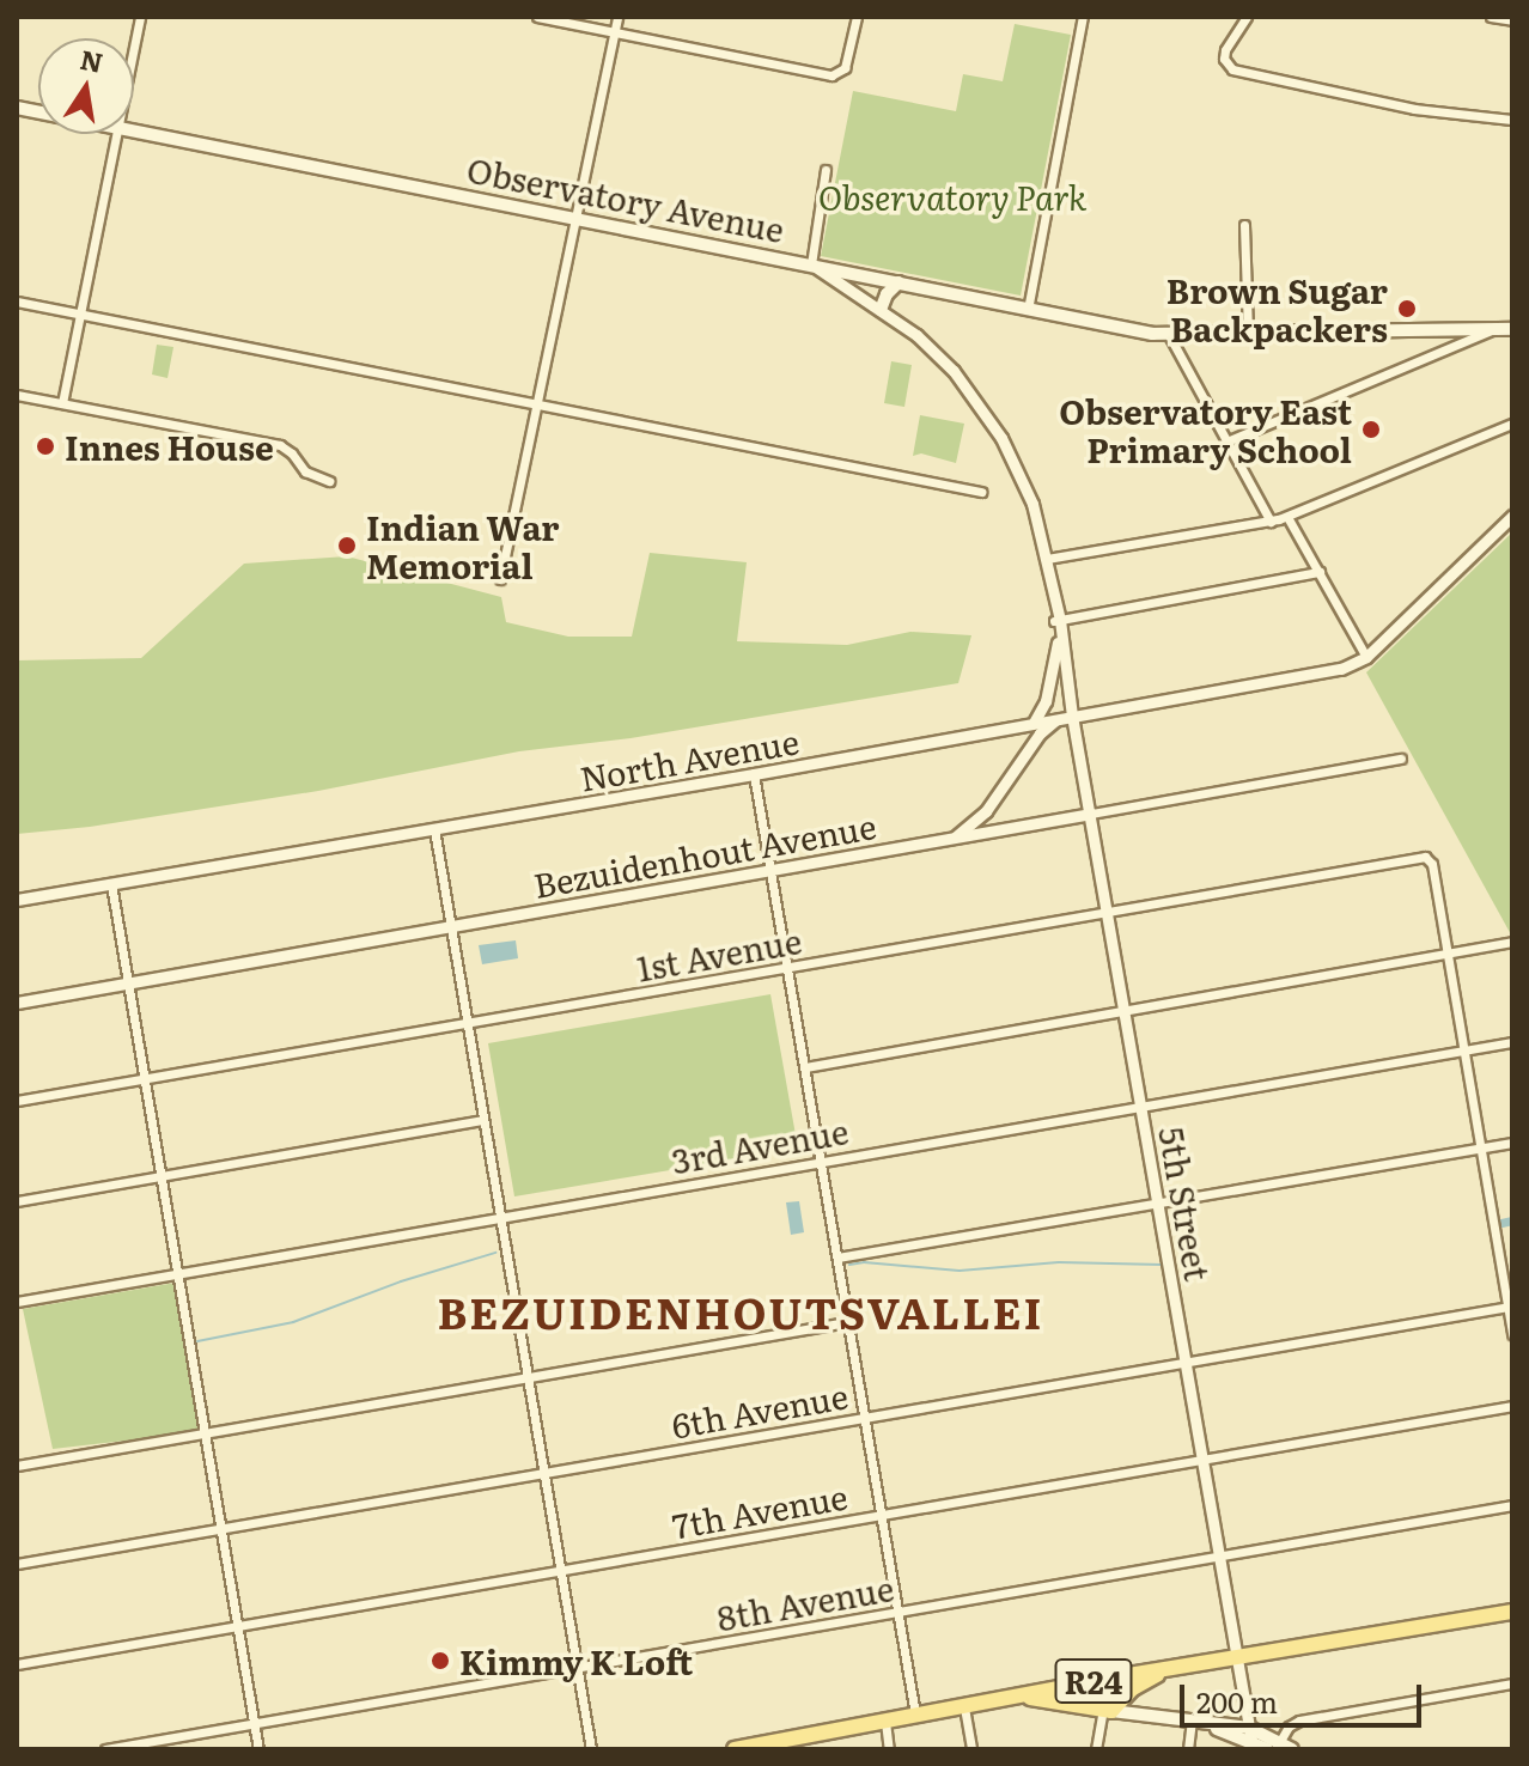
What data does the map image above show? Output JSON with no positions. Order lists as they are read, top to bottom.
{
  "streets": {
    "main road": ["Observatory Avenue", "R24"],
    "street": [
      "North Avenue",
      "Bezuidenhout Avenue",
      "1st Avenue",
      "3rd Avenue",
      "5th Street",
      "6th Avenue",
      "7th Avenue",
      "8th Avenue"
    ]
  },
  "crossings": [
    ["North Avenue", "5th Street"],
    ["Bezuidenhout Avenue", "5th Street"],
    ["1st Avenue", "5th Street"],
    ["3rd Avenue", "5th Street"],
    ["5th Street", "6th Avenue"],
    ["5th Street", "7th Avenue"],
    ["5th Street", "8th Avenue"],
    ["5th Street", "R24"]
  ],
  "districts": ["BEZUIDENHOUTSVALLEI"],
  "parks": ["Observatory Park"],
  "places": [
    "Brown Sugar Backpackers",
    "Observatory East Primary School",
    "Innes House",
    "Indian War Memorial",
    "Kimmy K Loft"
  ],
  "scale_bar": "200 m",
  "north": "top"
}
